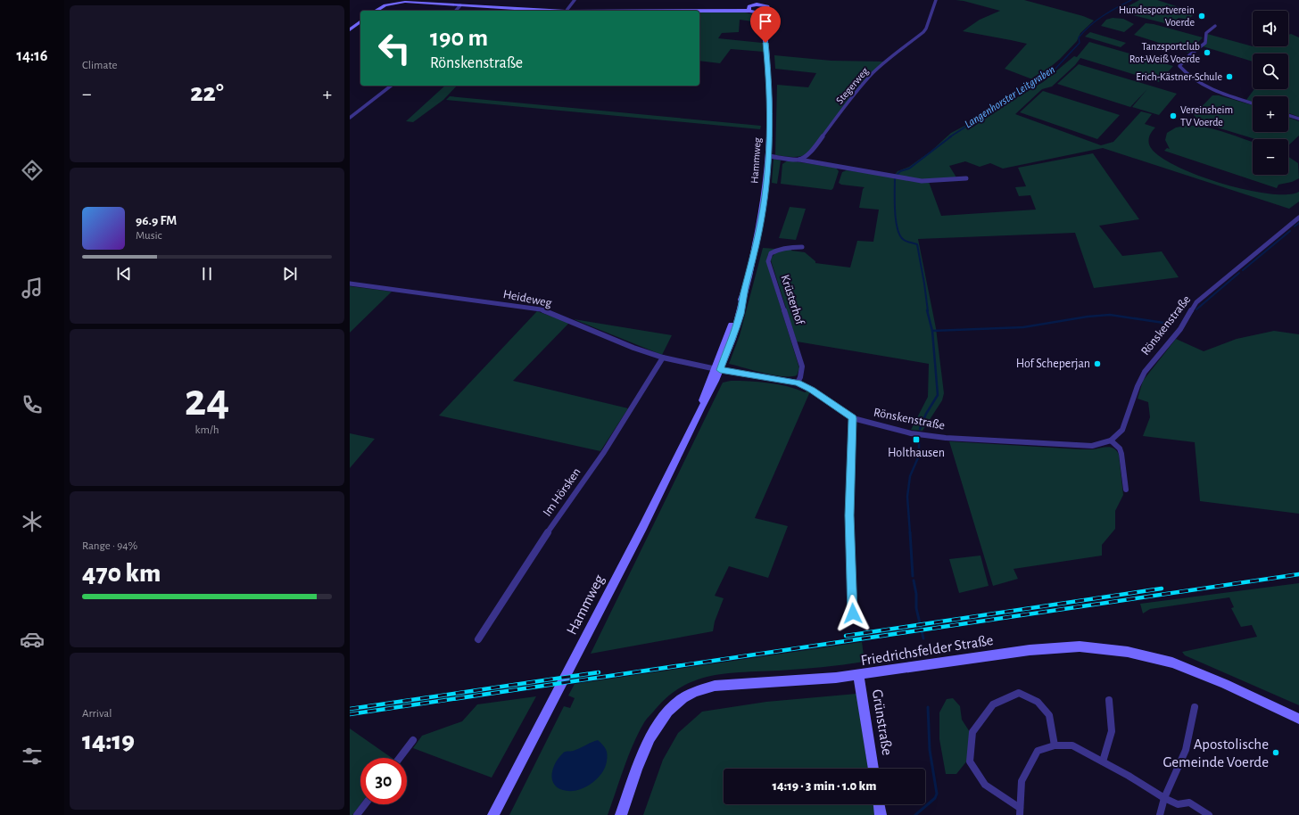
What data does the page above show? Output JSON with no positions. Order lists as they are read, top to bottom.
{
  "streets": {
    "main road": ["Hammweg", "Friedrichsfelder Straße", "Grünstraße"],
    "street": [
      "Stegerweg",
      "Heideweg",
      "Krüsterhof",
      "Rönskenstraße",
      "Im Hörsken"
    ]
  },
  "crossings": [
    ["Hammweg", "Heideweg"],
    ["Hammweg", "Rönskenstraße"],
    ["Heideweg", "Rönskenstraße"],
    ["Heideweg", "Im Hörsken"],
    ["Krüsterhof", "Rönskenstraße"],
    ["Friedrichsfelder Straße", "Grünstraße"]
  ],
  "water": ["Langenhorster Leitgraben"],
  "places": {
    "other": [
      "Hundesportverein Voerde",
      "Tanzsportclub Rot-Weiß Voerde",
      "Erich-Kästner-Schule",
      "Vereinsheim TV Voerde",
      "Hof Scheperjan",
      "Apostolische Gemeinde Voerde"
    ],
    "transit": ["Holthausen"]
  },
  "page": {
    "tabs": "14:16",
    "tile": [
      "Climate",
      ["24", "km/h"],
      ["Range · 94%", "470 km"],
      ["Arrival", "14:19"]
    ],
    "map_buttons": ["+", "−"],
    "turn": ["190 m", "Rönskenstraße"],
    "heat": ["−", "22°", "+"],
    "song": ["96.9 FM", "Music"],
    "limit": "30",
    "trip": "14:19 · 3 min · 1.0 km"
  }
}
